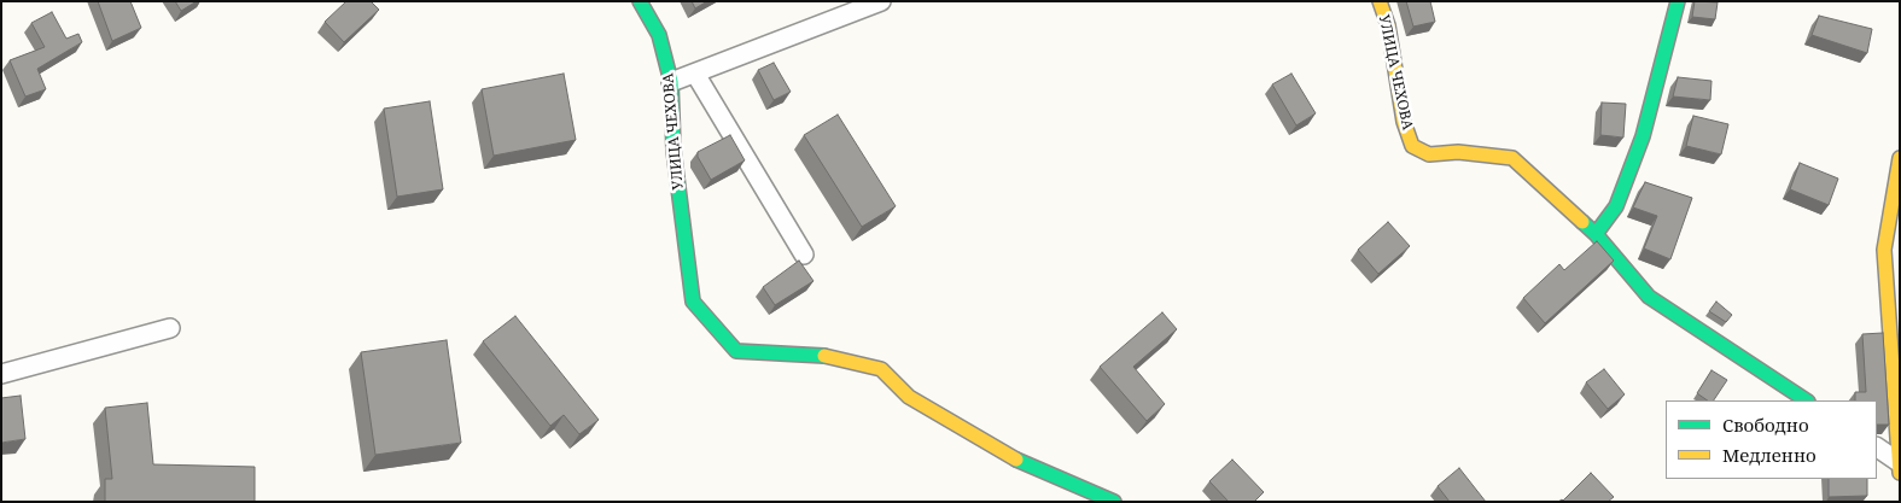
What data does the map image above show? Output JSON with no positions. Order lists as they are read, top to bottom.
{
  "streets": {
    "street": ["УЛИЦА ЧЕХОВА"]
  },
  "legend": ["Свободно", "Медленно"]
}
